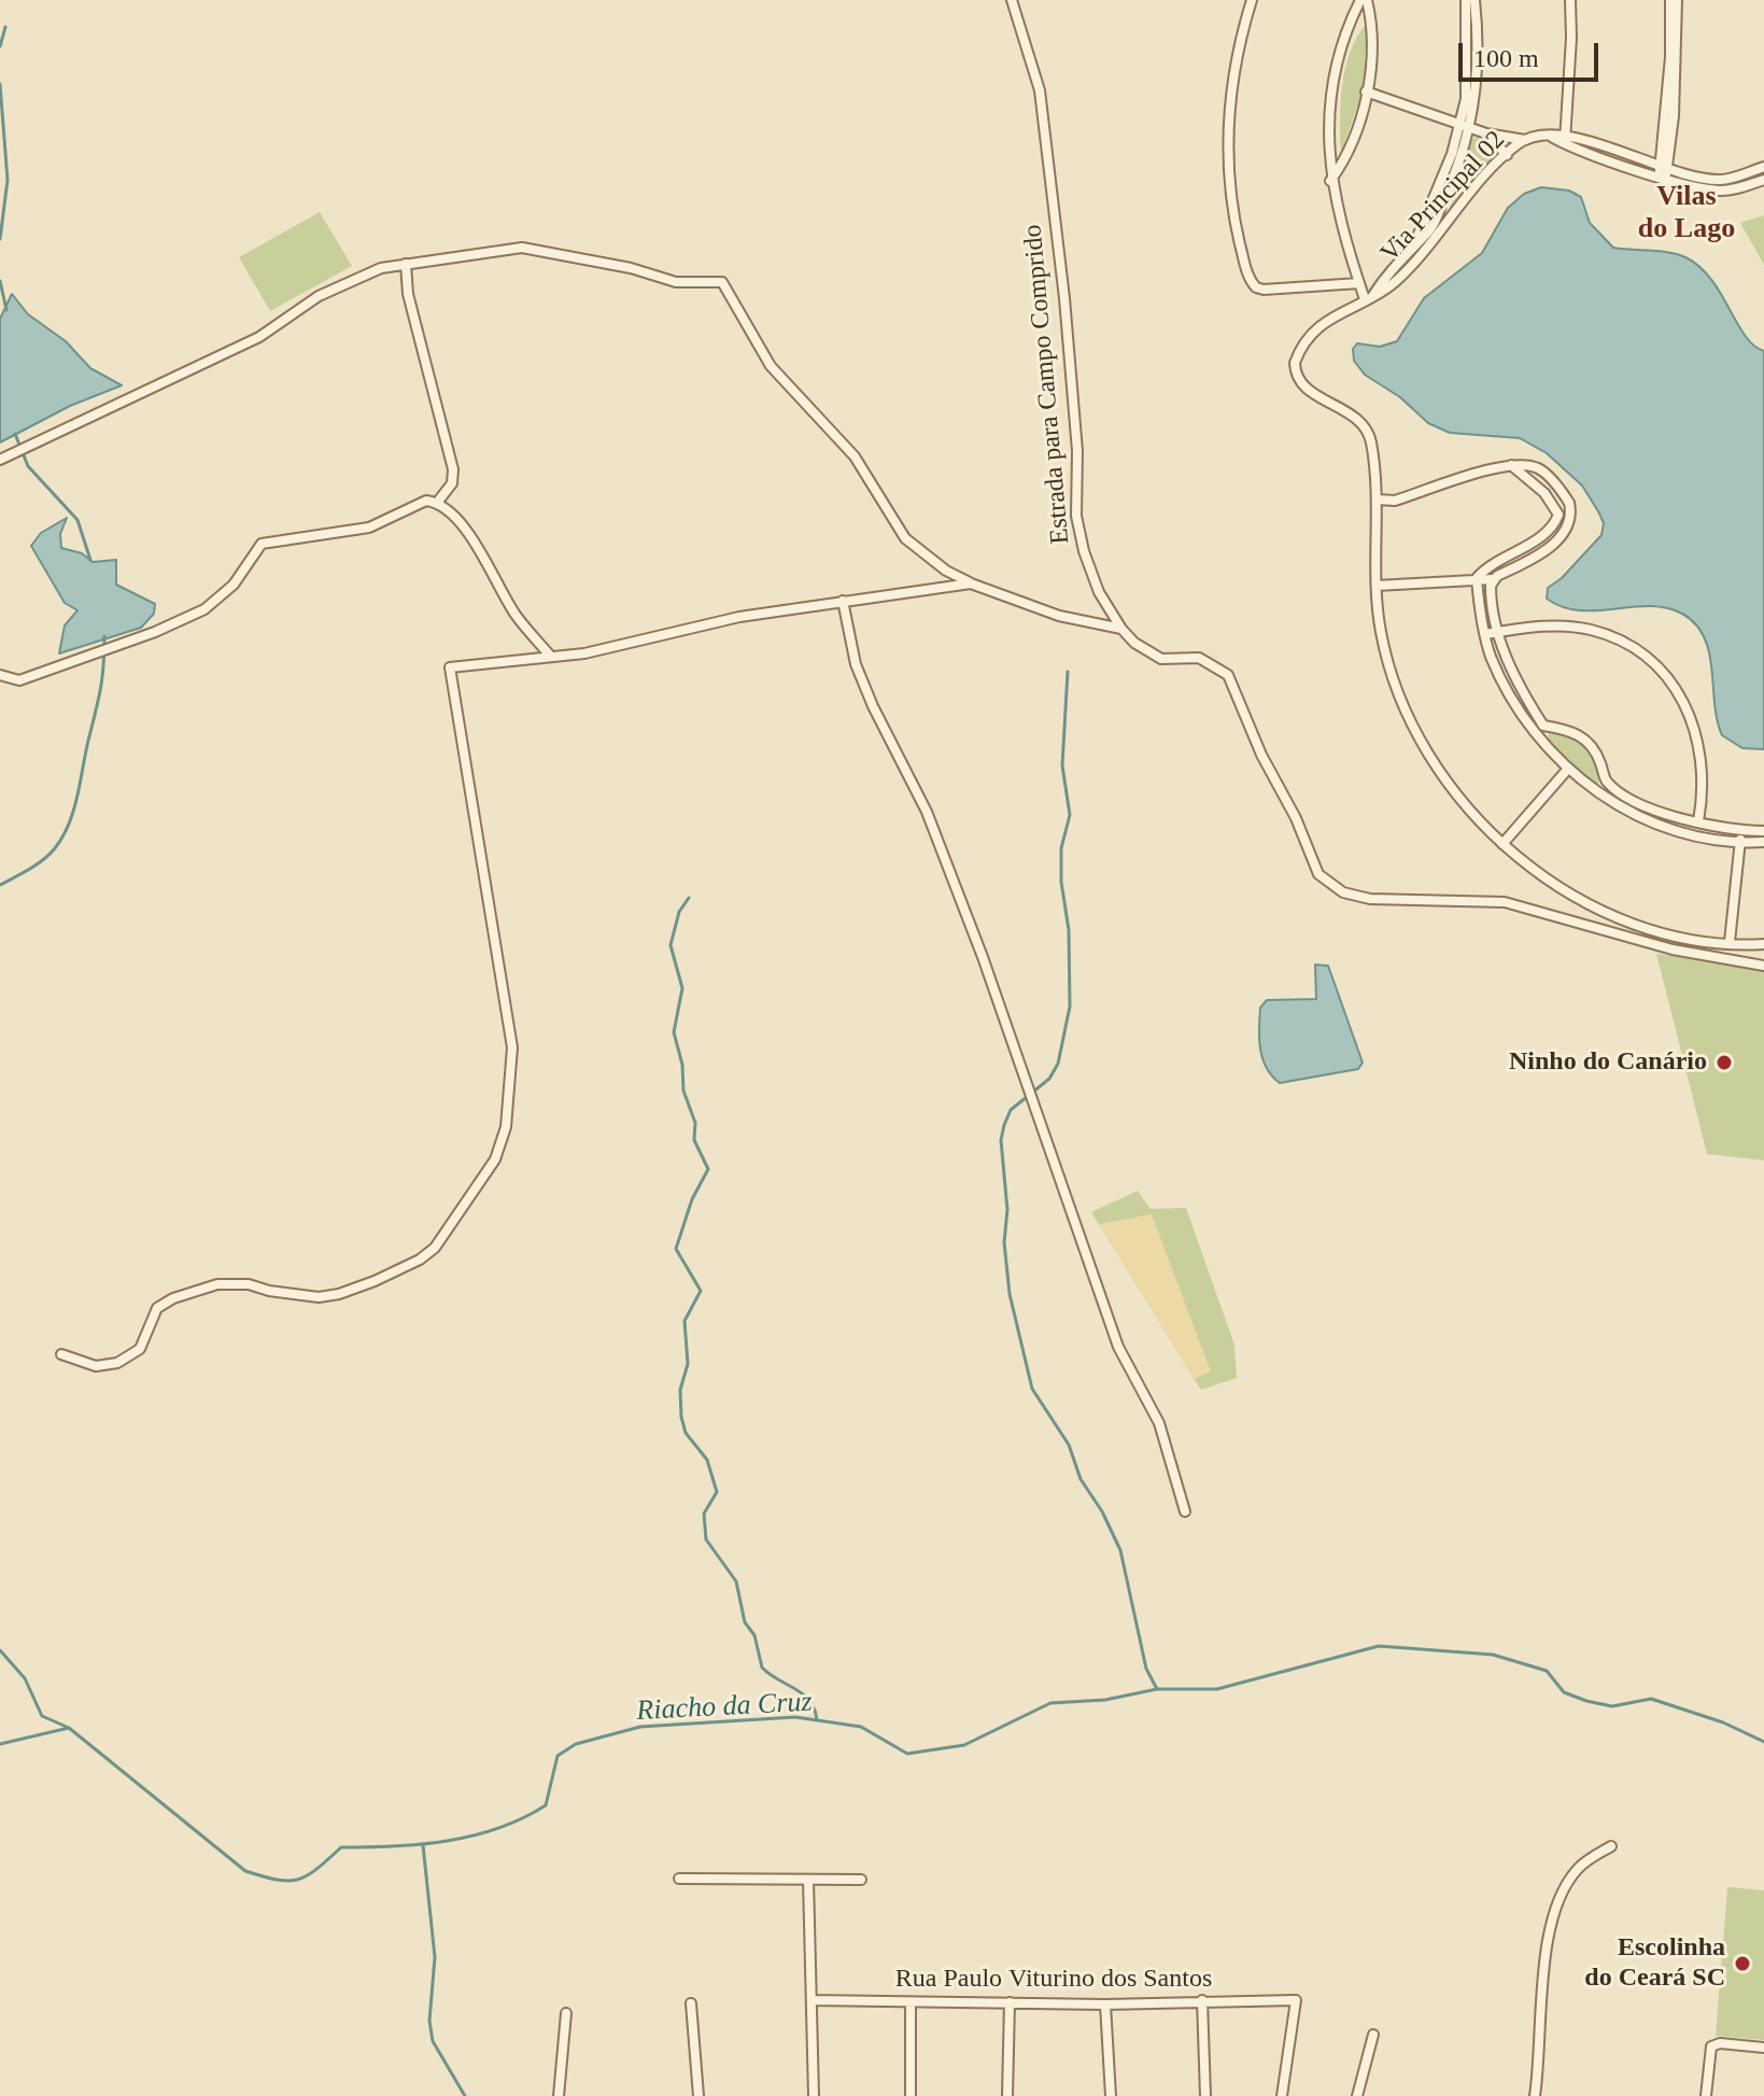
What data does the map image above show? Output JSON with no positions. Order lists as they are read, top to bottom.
{
  "streets": {
    "street": ["Via Principal 02", "Estrada para Campo Comprido", "Rua Paulo Viturino dos Santos"]
  },
  "districts": ["Vilas do Lago"],
  "water": ["Riacho da Cruz"],
  "places": ["Ninho do Canário", "Escolinha do Ceará SC"],
  "scale_bar": "100 m"
}
